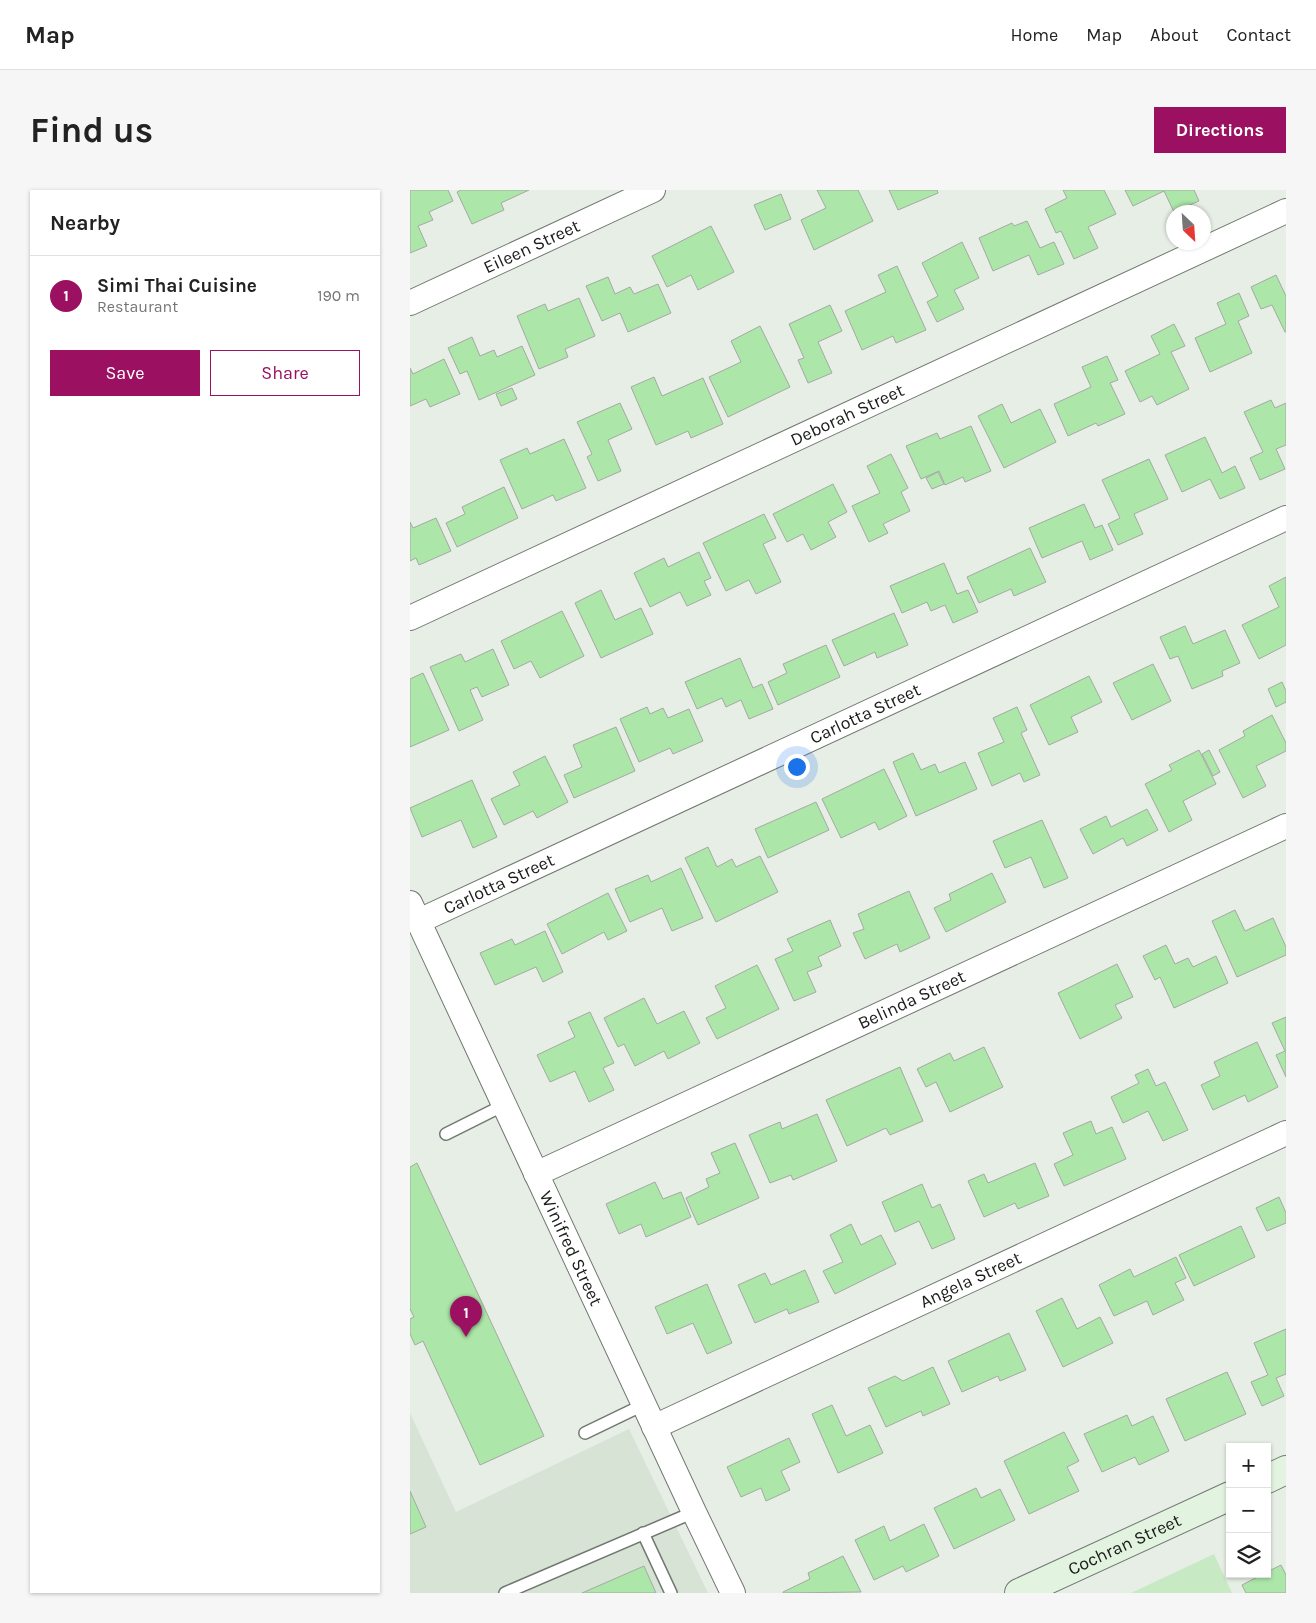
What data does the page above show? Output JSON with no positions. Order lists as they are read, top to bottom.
{
  "streets": {
    "main road": ["Cochran Street"],
    "street": [
      "Eileen Street",
      "Deborah Street",
      "Carlotta Street",
      "Belinda Street",
      "Winifred Street",
      "Angela Street"
    ]
  },
  "crossings": [
    ["Carlotta Street", "Winifred Street"],
    ["Belinda Street", "Winifred Street"],
    ["Winifred Street", "Angela Street"]
  ],
  "north": "bottom right",
  "page": {
    "header": "Map",
    "nav": [
      "Home",
      "Map",
      "About",
      "Contact"
    ],
    "buttons": [
      "Directions",
      ["Save", "Share"]
    ],
    "title": "Find us",
    "heading": "Nearby",
    "list": [
      {
        "mark": "1",
        "name": "Simi Thai Cuisine",
        "note": "Restaurant",
        "value": "190 m"
      }
    ],
    "pins": "1",
    "map_buttons": ["+", "−"]
  }
}
